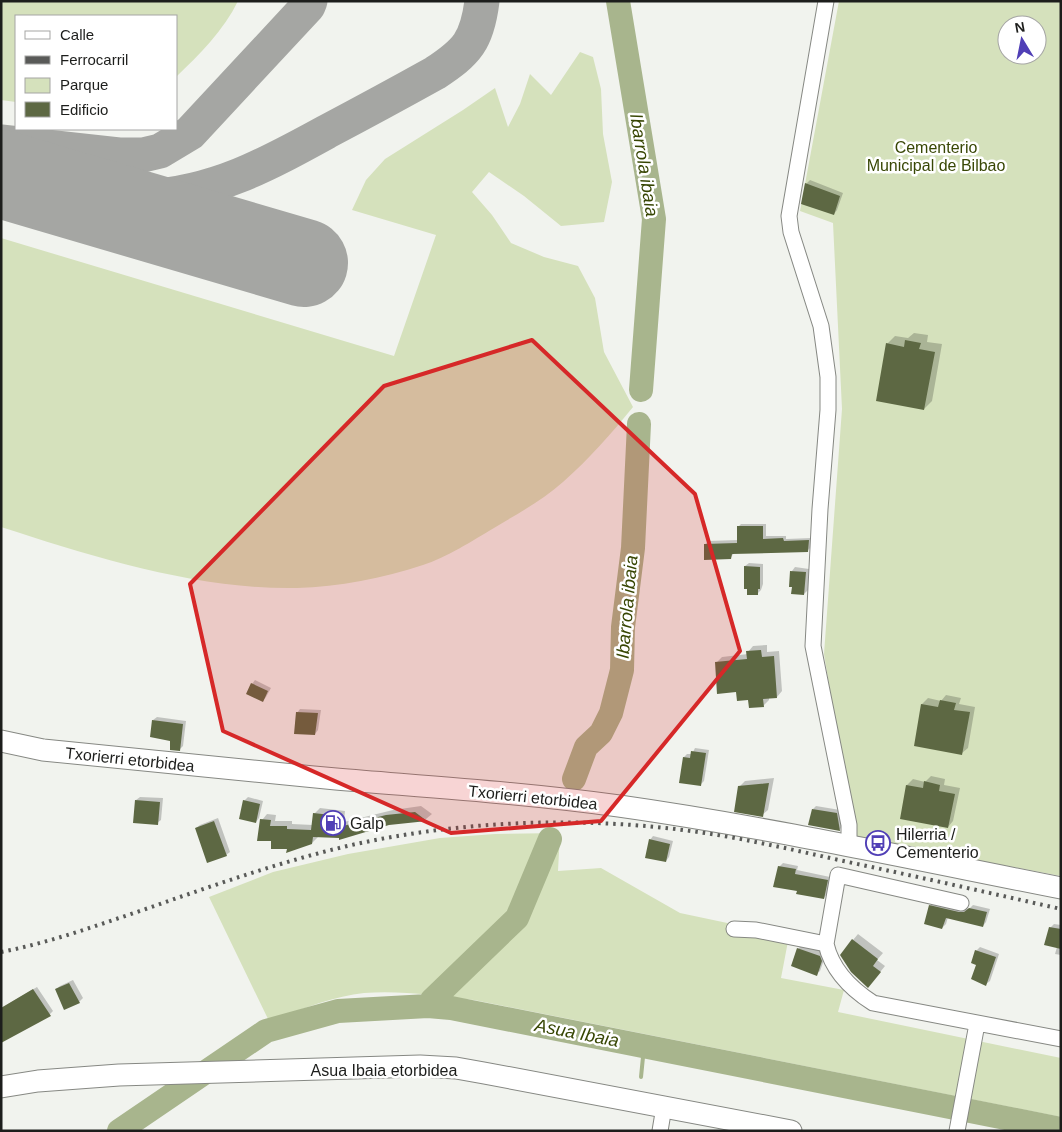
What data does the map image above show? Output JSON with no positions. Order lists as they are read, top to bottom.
{
  "streets": {
    "street": ["Txorierri etorbidea", "Asua Ibaia etorbidea"]
  },
  "water": ["Ibarrola ibaia", "Asua Ibaia"],
  "parks": ["Cementerio Municipal de Bilbao"],
  "places": {
    "fuel station": ["Galp"],
    "bus stop": ["Hilerria / Cementerio"]
  },
  "legend": [
    "Calle",
    "Ferrocarril",
    "Parque",
    "Edificio"
  ],
  "north": "top"
}
